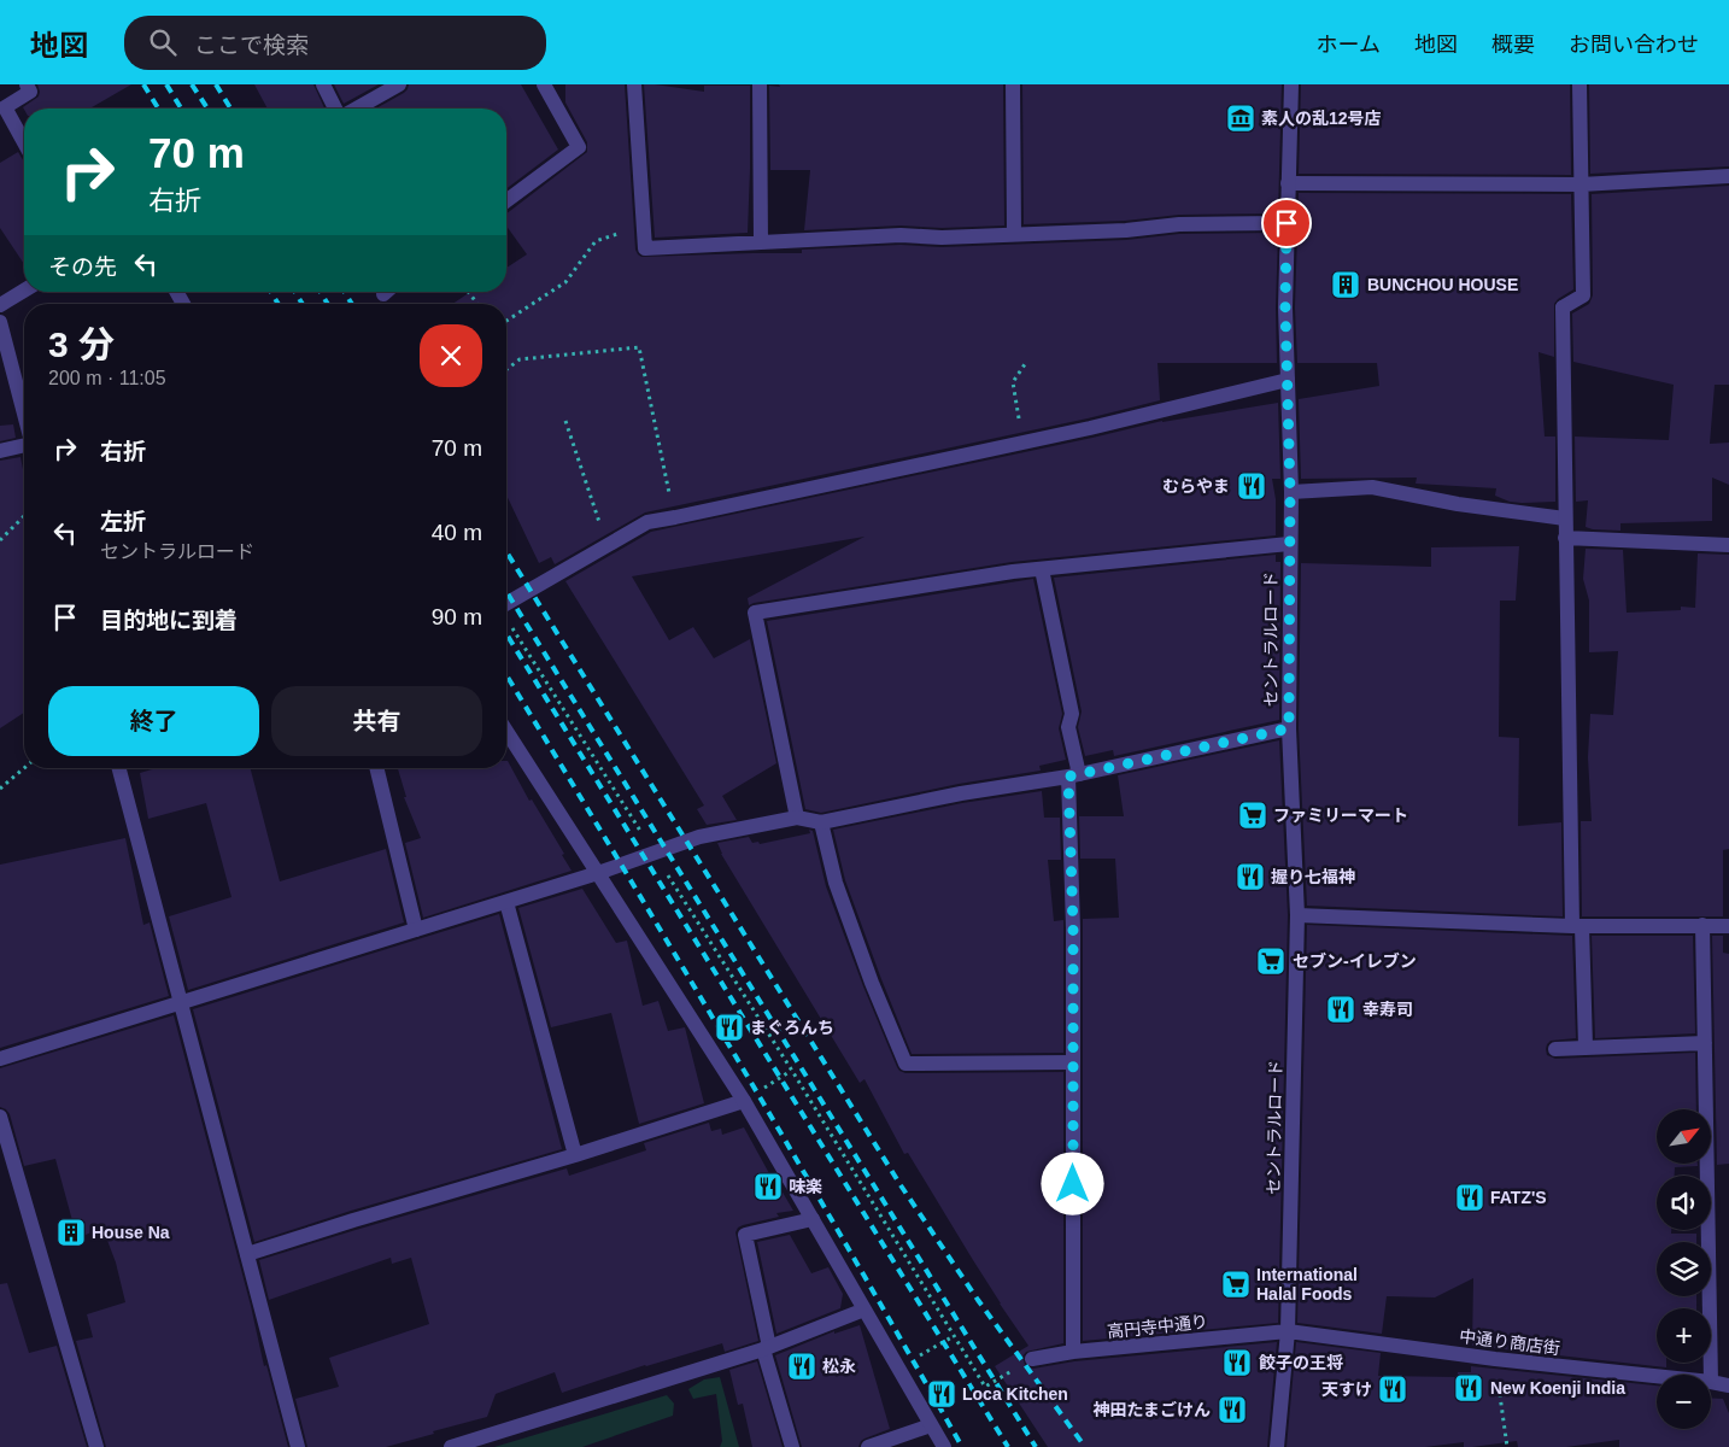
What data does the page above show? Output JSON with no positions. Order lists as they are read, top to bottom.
{
  "streets": {
    "street": ["セントラルロード", "高円寺中通り", "中通り商店街"]
  },
  "crossings": [
    ["セントラルロード", "高円寺中通り"],
    ["セントラルロード", "中通り商店街"],
    ["高円寺中通り", "中通り商店街"]
  ],
  "places": {
    "museum": ["素人の乱12号店"],
    "building": ["BUNCHOU HOUSE", "House Na"],
    "restaurant": [
      "むらやま",
      "握り七福神",
      "幸寿司",
      "まぐろんち",
      "味楽",
      "FATZ'S",
      "餃子の王将",
      "松永",
      "New Koenji India",
      "天すけ",
      "Loca Kitchen",
      "神田たまごけん"
    ],
    "supermarket": ["ファミリーマート", "セブン-イレブン", "International Halal Foods"]
  },
  "north": "top right",
  "page": {
    "header": "地図",
    "search": "ここで検索",
    "nav": [
      "ホーム",
      "地図",
      "概要",
      "お問い合わせ"
    ],
    "turn": ["70 m", "右折"],
    "then": "その先",
    "heading": ["3 分", "200 m · 11:05"],
    "list": [
      {
        "name": "右折",
        "value": "70 m"
      },
      {
        "name": "左折",
        "note": "セントラルロード",
        "value": "40 m"
      },
      {
        "name": "目的地に到着",
        "value": "90 m"
      }
    ],
    "buttons": ["終了", "共有"],
    "map_buttons": ["+", "−"]
  }
}
